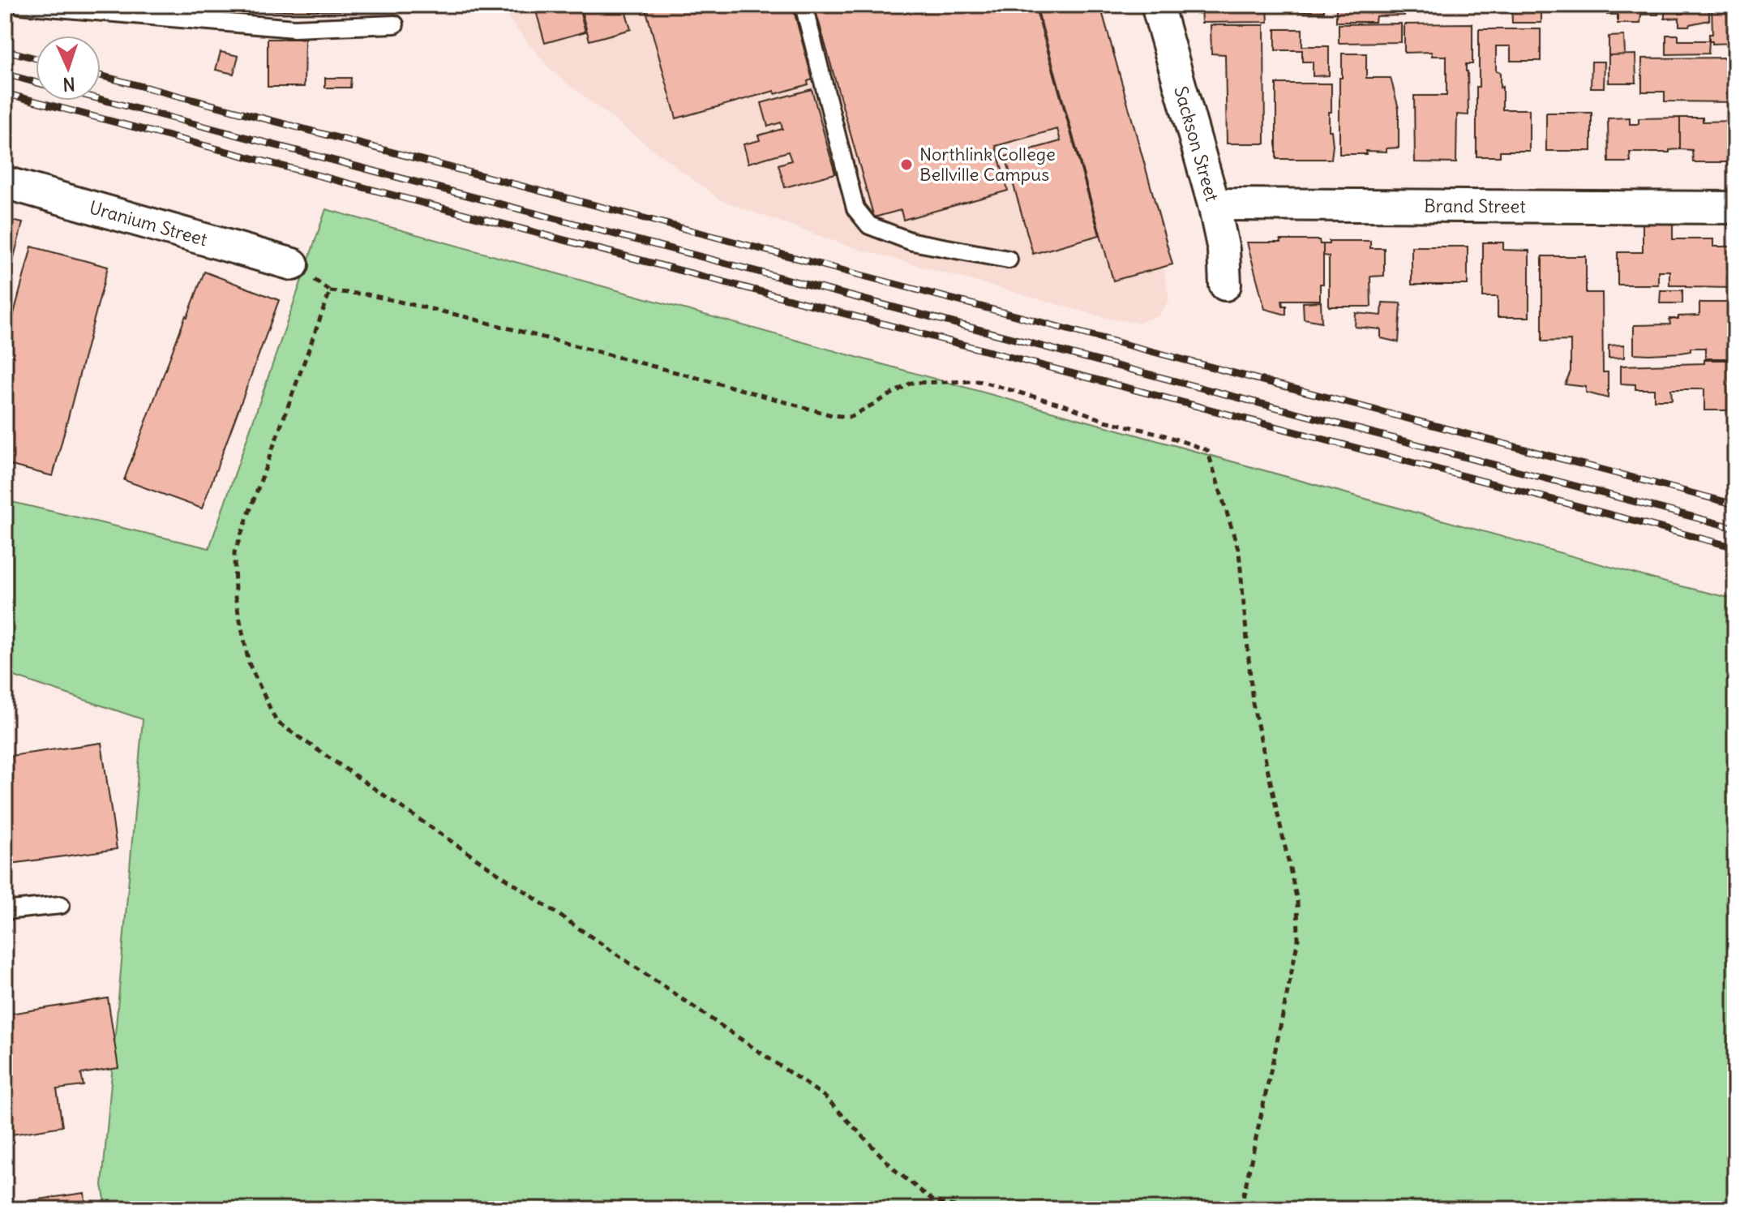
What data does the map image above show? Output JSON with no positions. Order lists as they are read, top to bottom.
{
  "streets": {
    "street": ["Sackson Street", "Brand Street", "Uranium Street"]
  },
  "crossings": [
    ["Sackson Street", "Brand Street"]
  ],
  "places": ["Northlink College Bellville Campus"],
  "north": "bottom"
}
